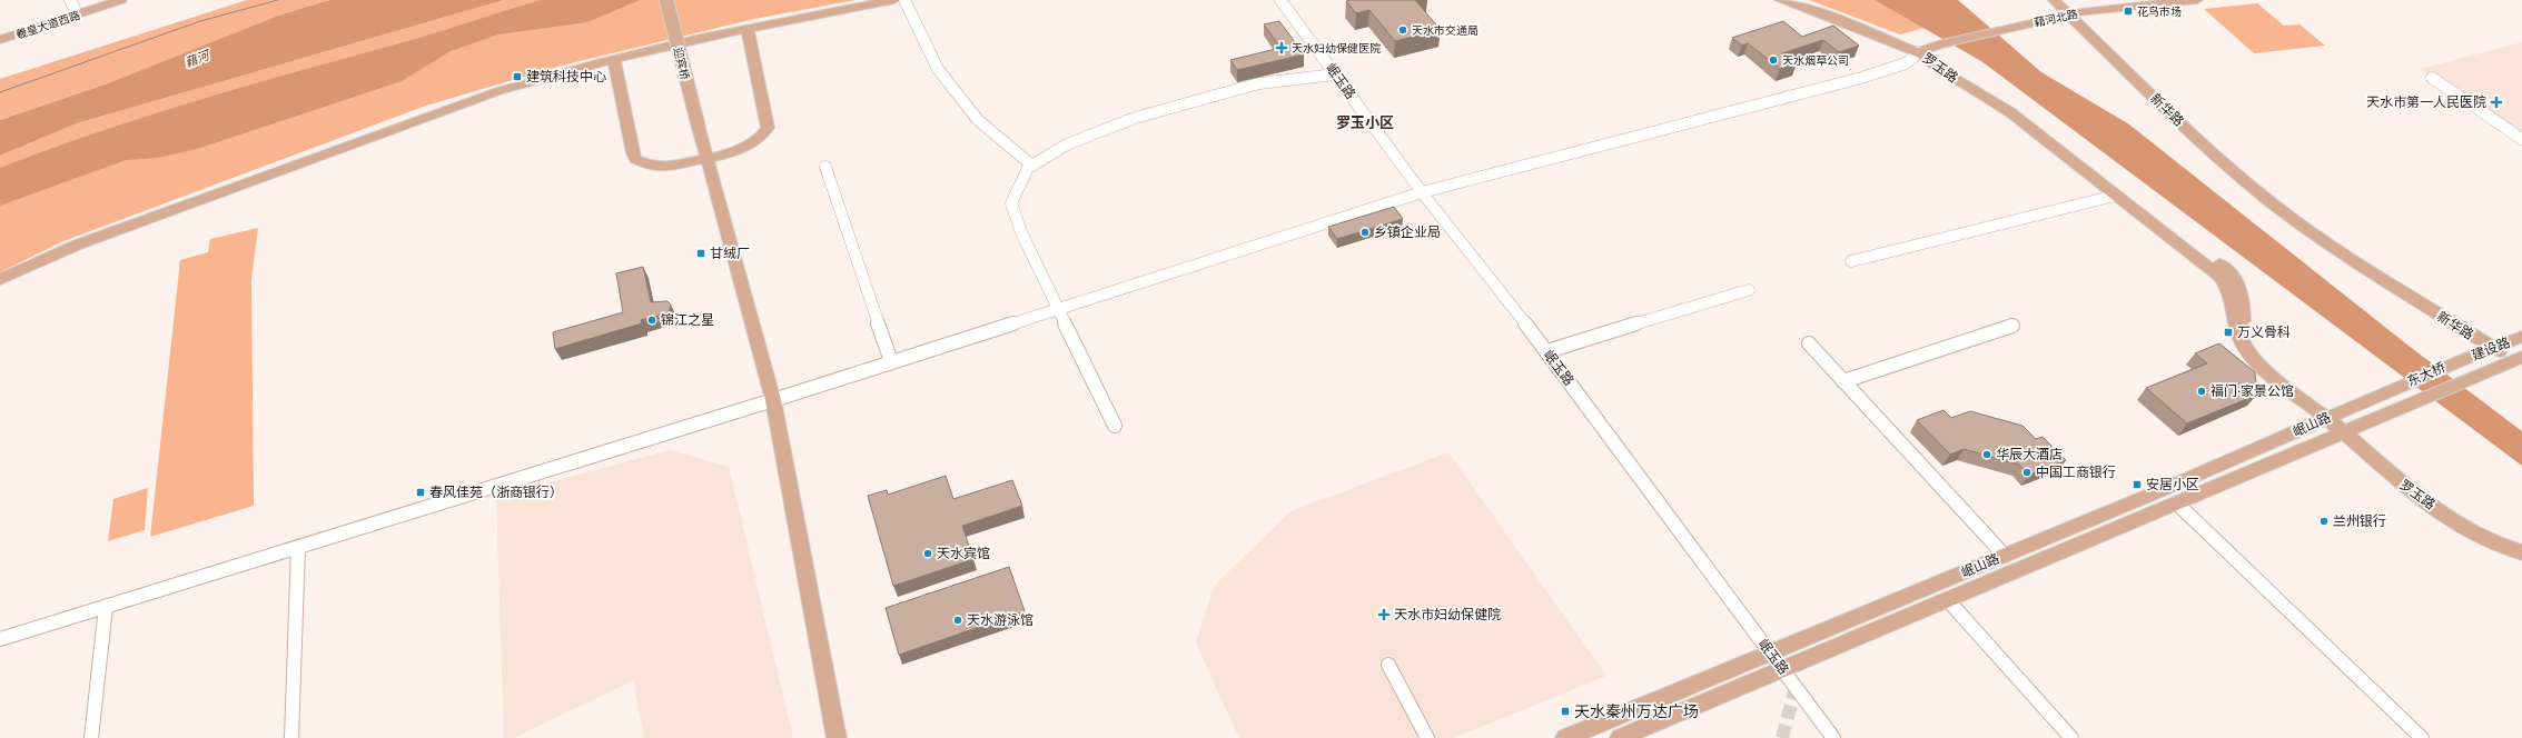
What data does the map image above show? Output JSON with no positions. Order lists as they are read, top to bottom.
{
  "streets": {
    "main road": [
      "藉河北路",
      "羲皇大道西路",
      "迎宾桥",
      "罗玉路",
      "新华路",
      "建设路",
      "东大桥",
      "岷山路"
    ],
    "street": ["岷玉路"]
  },
  "crossings": [
    ["藉河北路", "罗玉路"],
    ["藉河北路", "新华路"],
    ["罗玉路", "东大桥"],
    ["罗玉路", "岷山路"],
    ["岷玉路", "岷山路"],
    ["新华路", "建设路"],
    ["建设路", "东大桥"],
    ["东大桥", "岷山路"]
  ],
  "districts": ["罗玉小区"],
  "water": ["藉河"],
  "places": {
    "transit": [
      "花鸟市场",
      "建筑科技中心",
      "甘绒厂",
      "万义骨科",
      "安居小区",
      "春风佳苑（浙商银行）",
      "天水秦州万达广场"
    ],
    "other": [
      "天水市交通局",
      "天水烟草公司",
      "乡镇企业局",
      "锦江之星",
      "福门·家景公馆",
      "华辰大酒店",
      "中国工商银行",
      "兰州银行",
      "天水宾馆",
      "天水游泳馆"
    ],
    "health": ["天水妇幼保健医院", "天水市第一人民医院", "天水市妇幼保健院"]
  }
}
